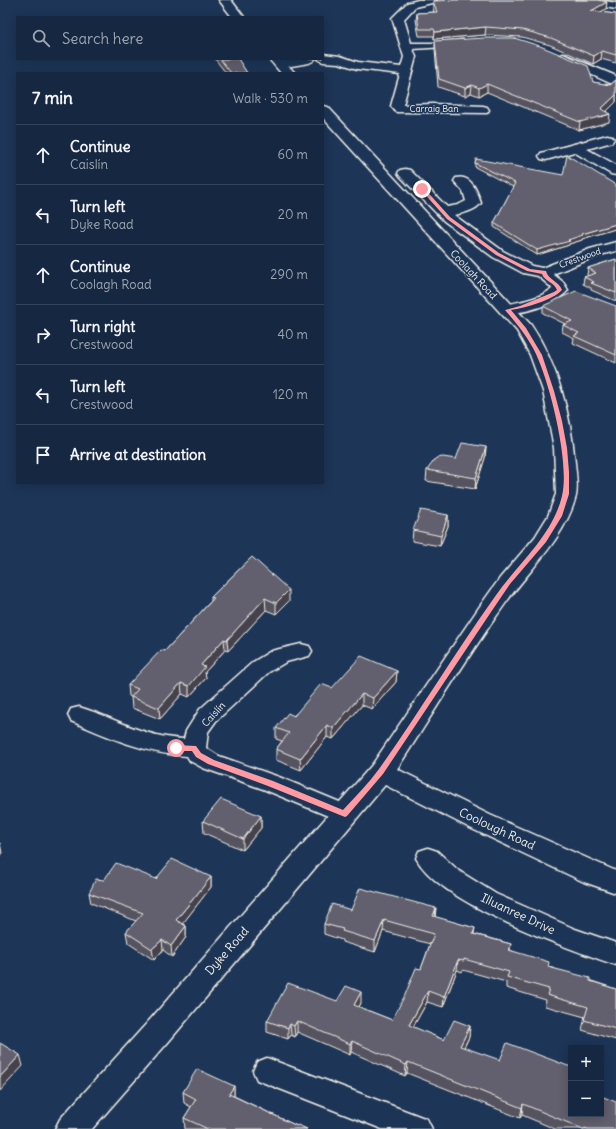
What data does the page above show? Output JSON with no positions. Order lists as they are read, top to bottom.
{
  "streets": {
    "street": [
      "Carraig Ban",
      "Crestwood",
      "Coolagh Road",
      "Caislín",
      "Coolough Road",
      "Illuanree Drive",
      "Dyke Road"
    ]
  },
  "crossings": [
    ["Crestwood", "Coolagh Road"],
    ["Coolagh Road", "Coolough Road"],
    ["Coolagh Road", "Dyke Road"],
    ["Coolough Road", "Dyke Road"]
  ],
  "page": {
    "search": "Search here",
    "heading": ["7 min", "Walk · 530 m"],
    "list": [
      ["Continue", "Caislín", "60 m"],
      ["Turn left", "Dyke Road", "20 m"],
      ["Continue", "Coolagh Road", "290 m"],
      ["Turn right", "Crestwood", "40 m"],
      ["Turn left", "Crestwood", "120 m"],
      "Arrive at destination"
    ],
    "map_buttons": ["+", "−"]
  }
}
